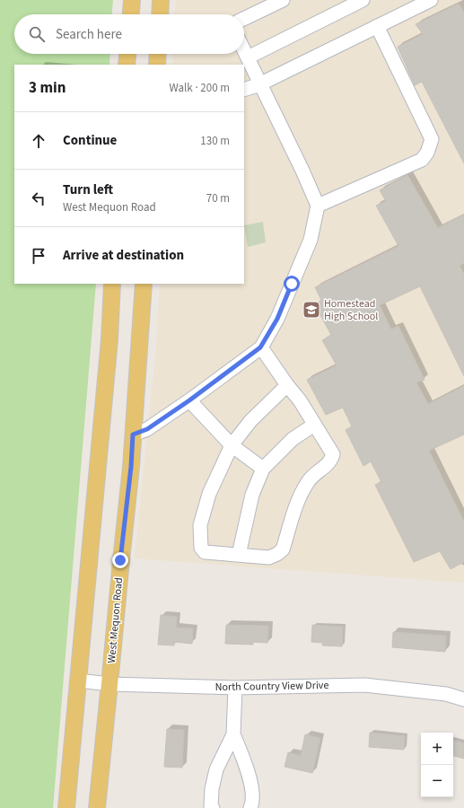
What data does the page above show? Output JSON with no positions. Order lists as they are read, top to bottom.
{
  "streets": {
    "main road": ["West Mequon Road"],
    "street": ["North Country View Drive"]
  },
  "crossings": [
    ["West Mequon Road", "North Country View Drive"]
  ],
  "places": {
    "school or university": ["Homestead High School"]
  },
  "page": {
    "search": "Search here",
    "heading": ["3 min", "Walk · 200 m"],
    "list": [
      ["Continue", "130 m"],
      ["Turn left", "West Mequon Road", "70 m"],
      "Arrive at destination"
    ],
    "map_buttons": ["+", "−"]
  }
}
